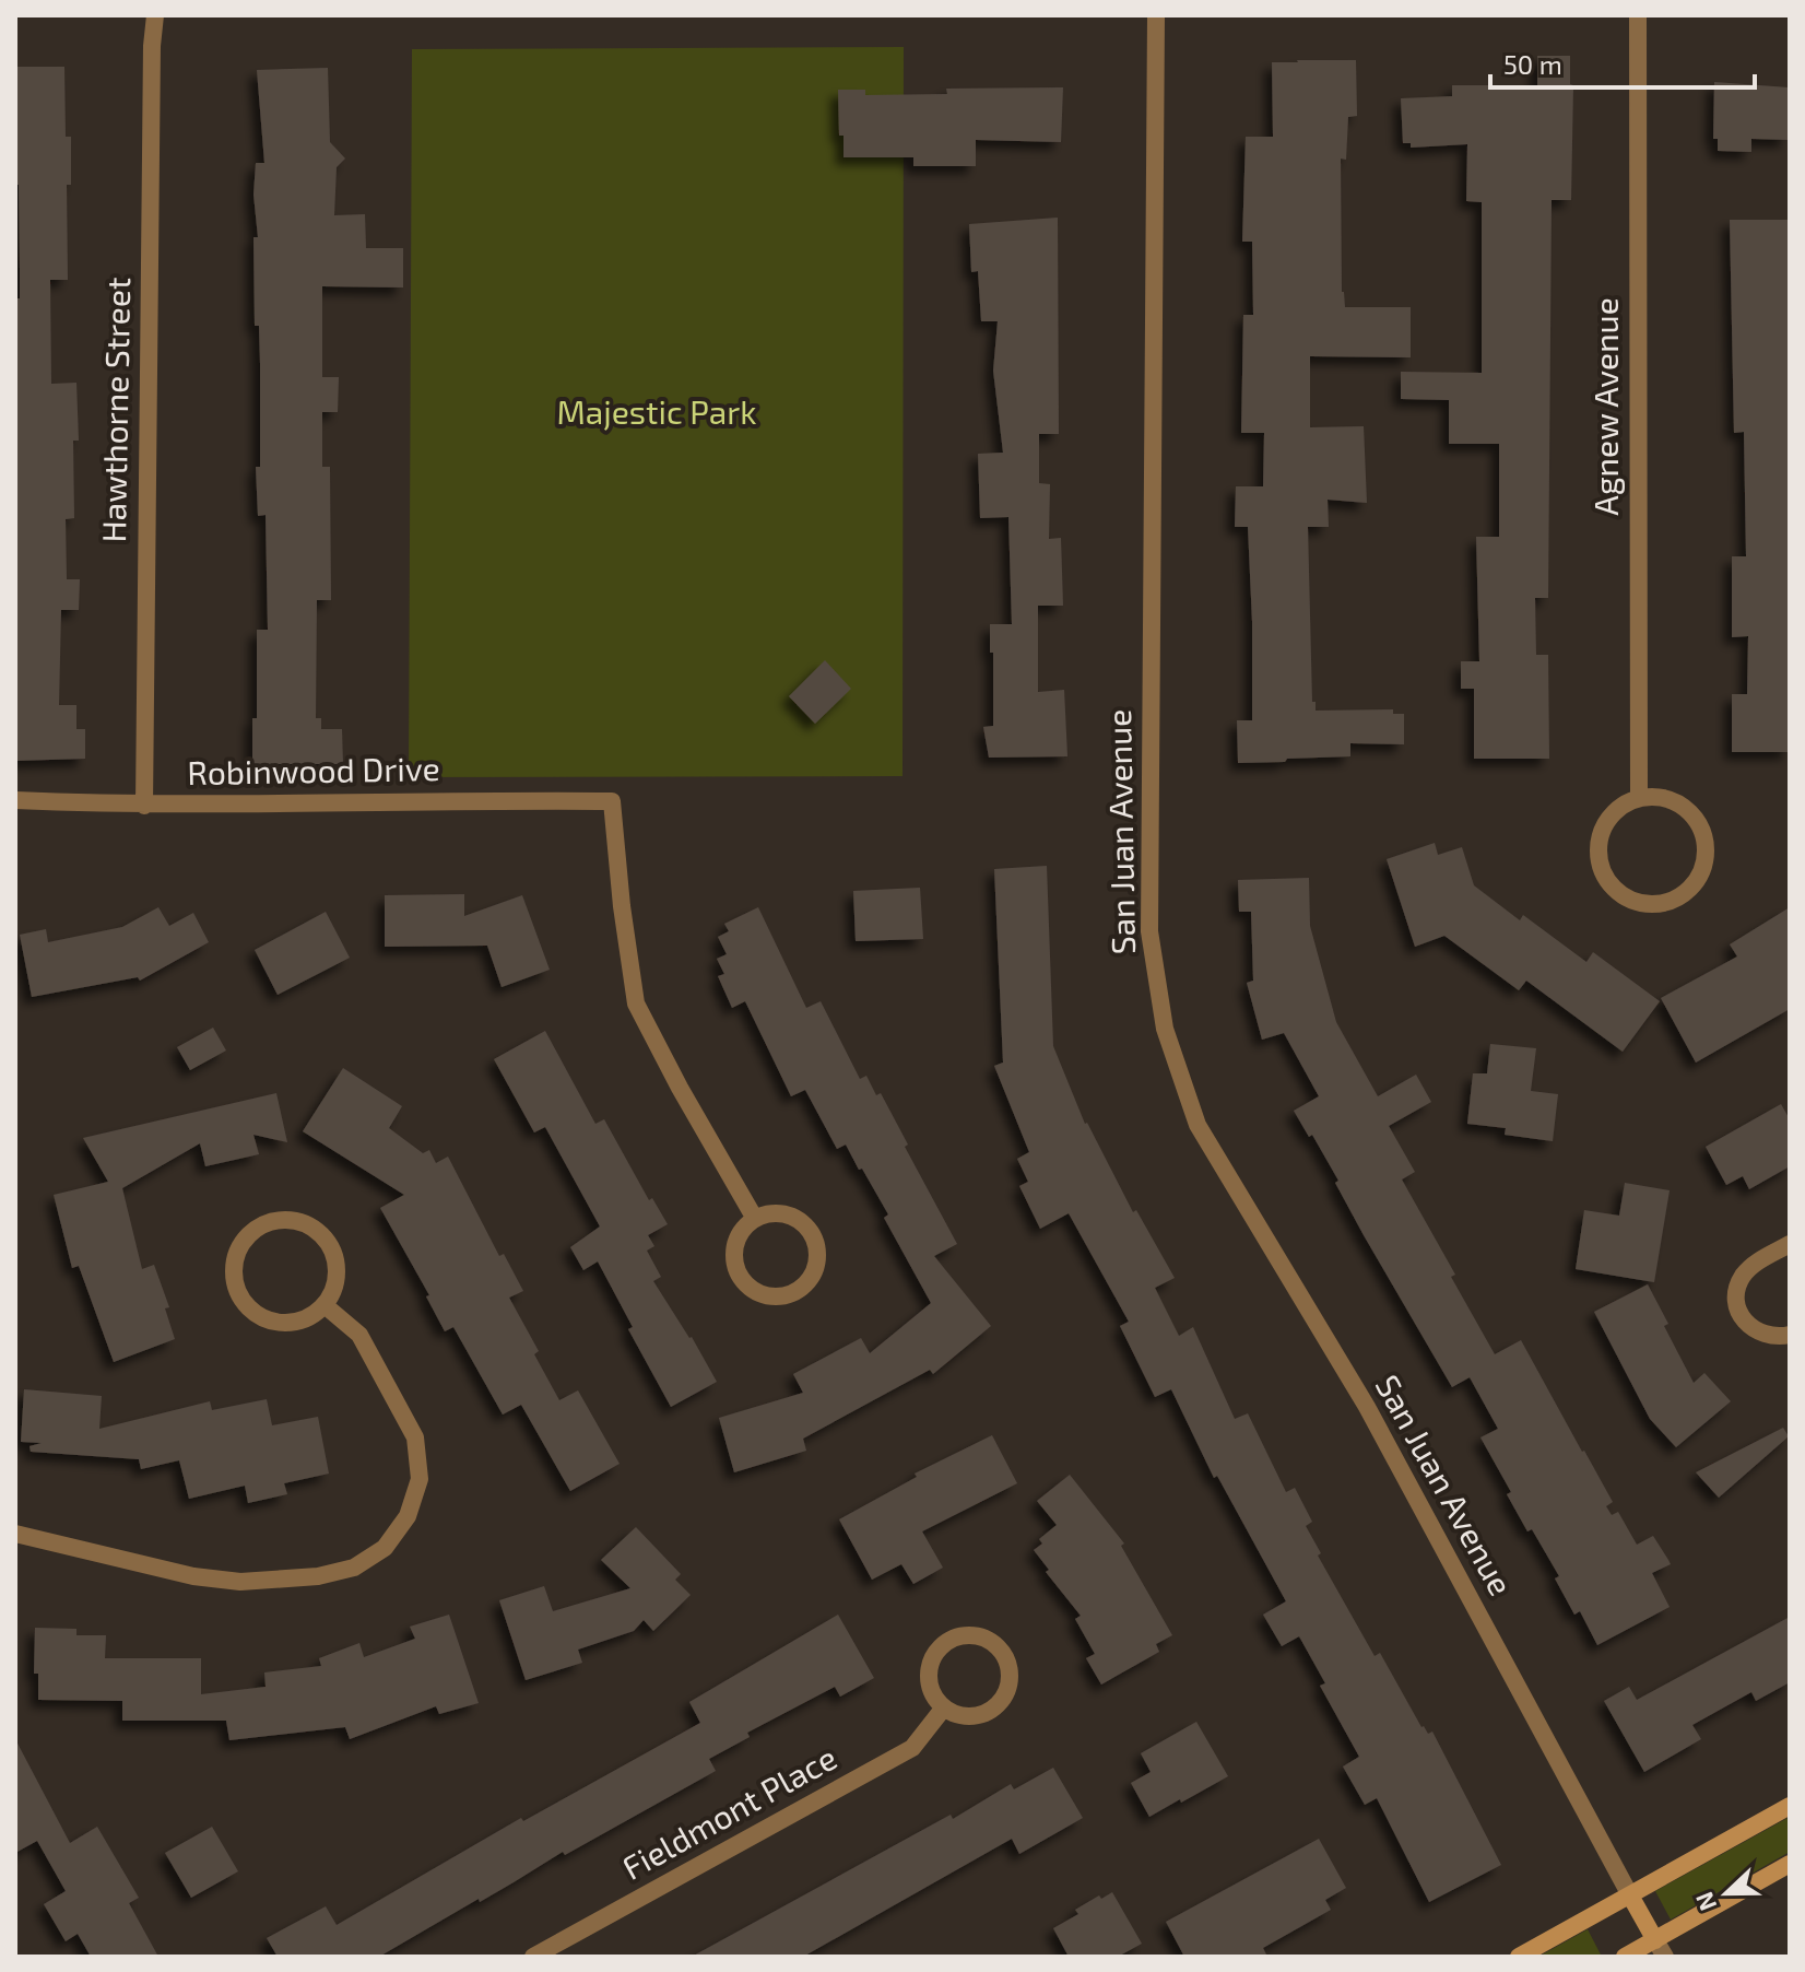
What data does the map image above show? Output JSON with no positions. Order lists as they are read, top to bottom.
{
  "streets": {
    "street": [
      "Agnew Avenue",
      "Hawthorne Street",
      "Robinwood Drive",
      "San Juan Avenue",
      "Fieldmont Place"
    ]
  },
  "crossings": [
    ["Hawthorne Street", "Robinwood Drive"]
  ],
  "parks": ["Majestic Park"],
  "scale_bar": "50 m",
  "north": "left"
}
